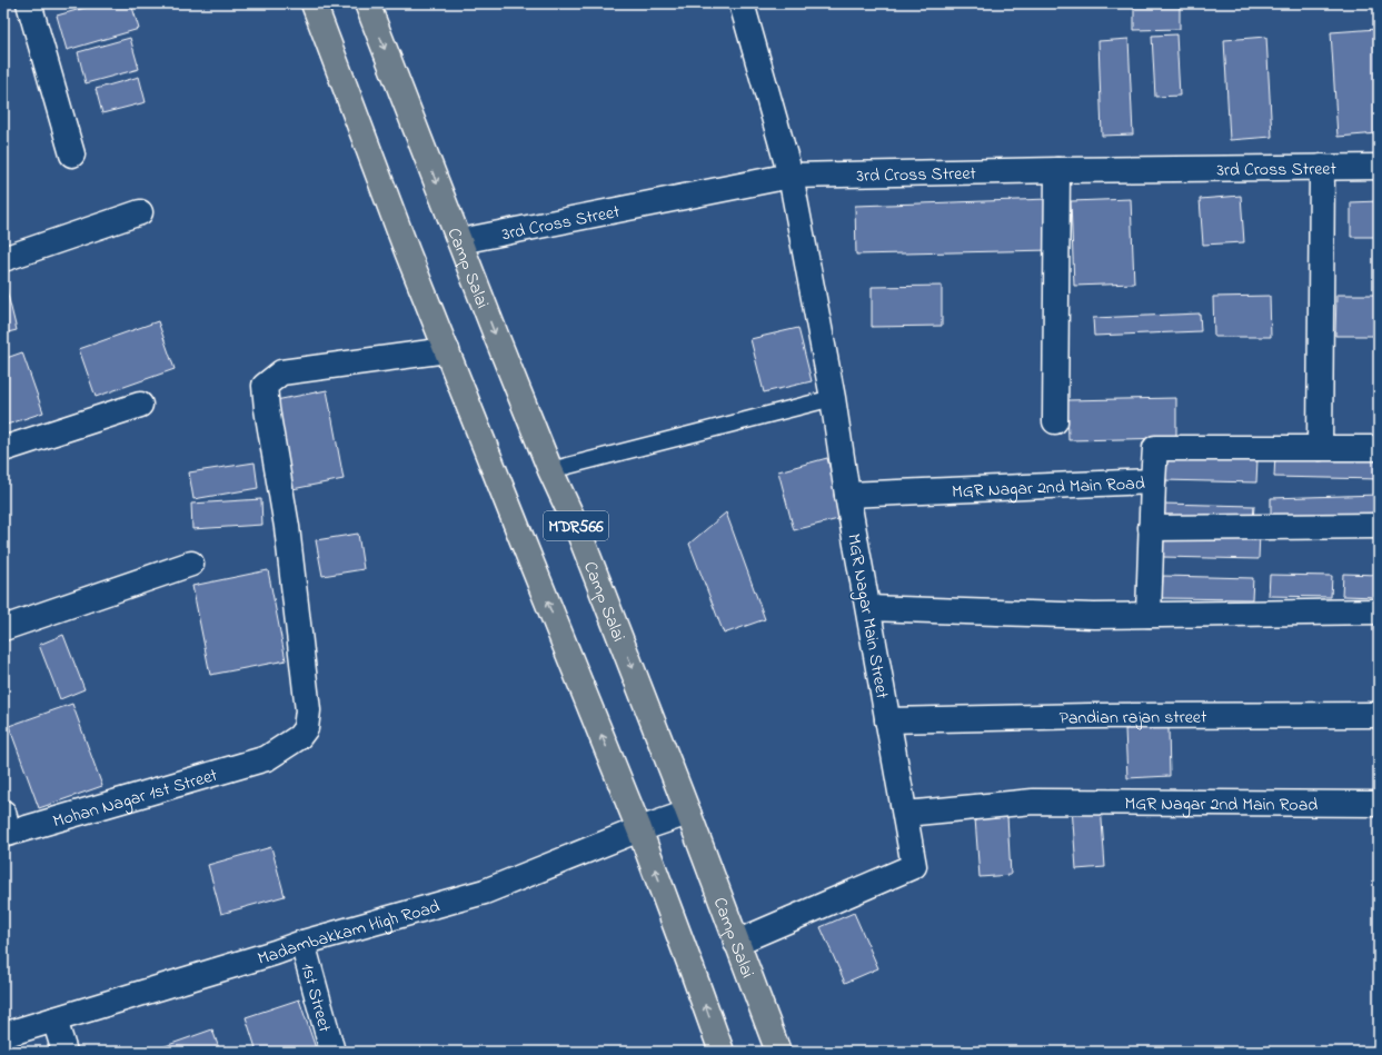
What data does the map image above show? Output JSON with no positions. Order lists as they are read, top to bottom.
{
  "streets": {
    "main road": ["Camp Salai", "MDR566"],
    "street": [
      "3rd Cross Street",
      "MGR Nagar 2nd Main Road",
      "MGR Nagar Main Street",
      "Pandian rajan street",
      "Mohan Nagar 1st Street",
      "Madambakkam High Road",
      "1st Street"
    ]
  },
  "crossings": [
    ["3rd Cross Street", "Camp Salai"],
    ["3rd Cross Street", "MGR Nagar Main Street"],
    ["Camp Salai", "MGR Nagar Main Street"],
    ["Camp Salai", "Madambakkam High Road"],
    ["MGR Nagar 2nd Main Road", "MGR Nagar Main Street"],
    ["MDR566", "Mohan Nagar 1st Street"],
    ["MDR566", "Madambakkam High Road"],
    ["MGR Nagar Main Street", "Pandian rajan street"],
    ["Madambakkam High Road", "1st Street"]
  ]
}
